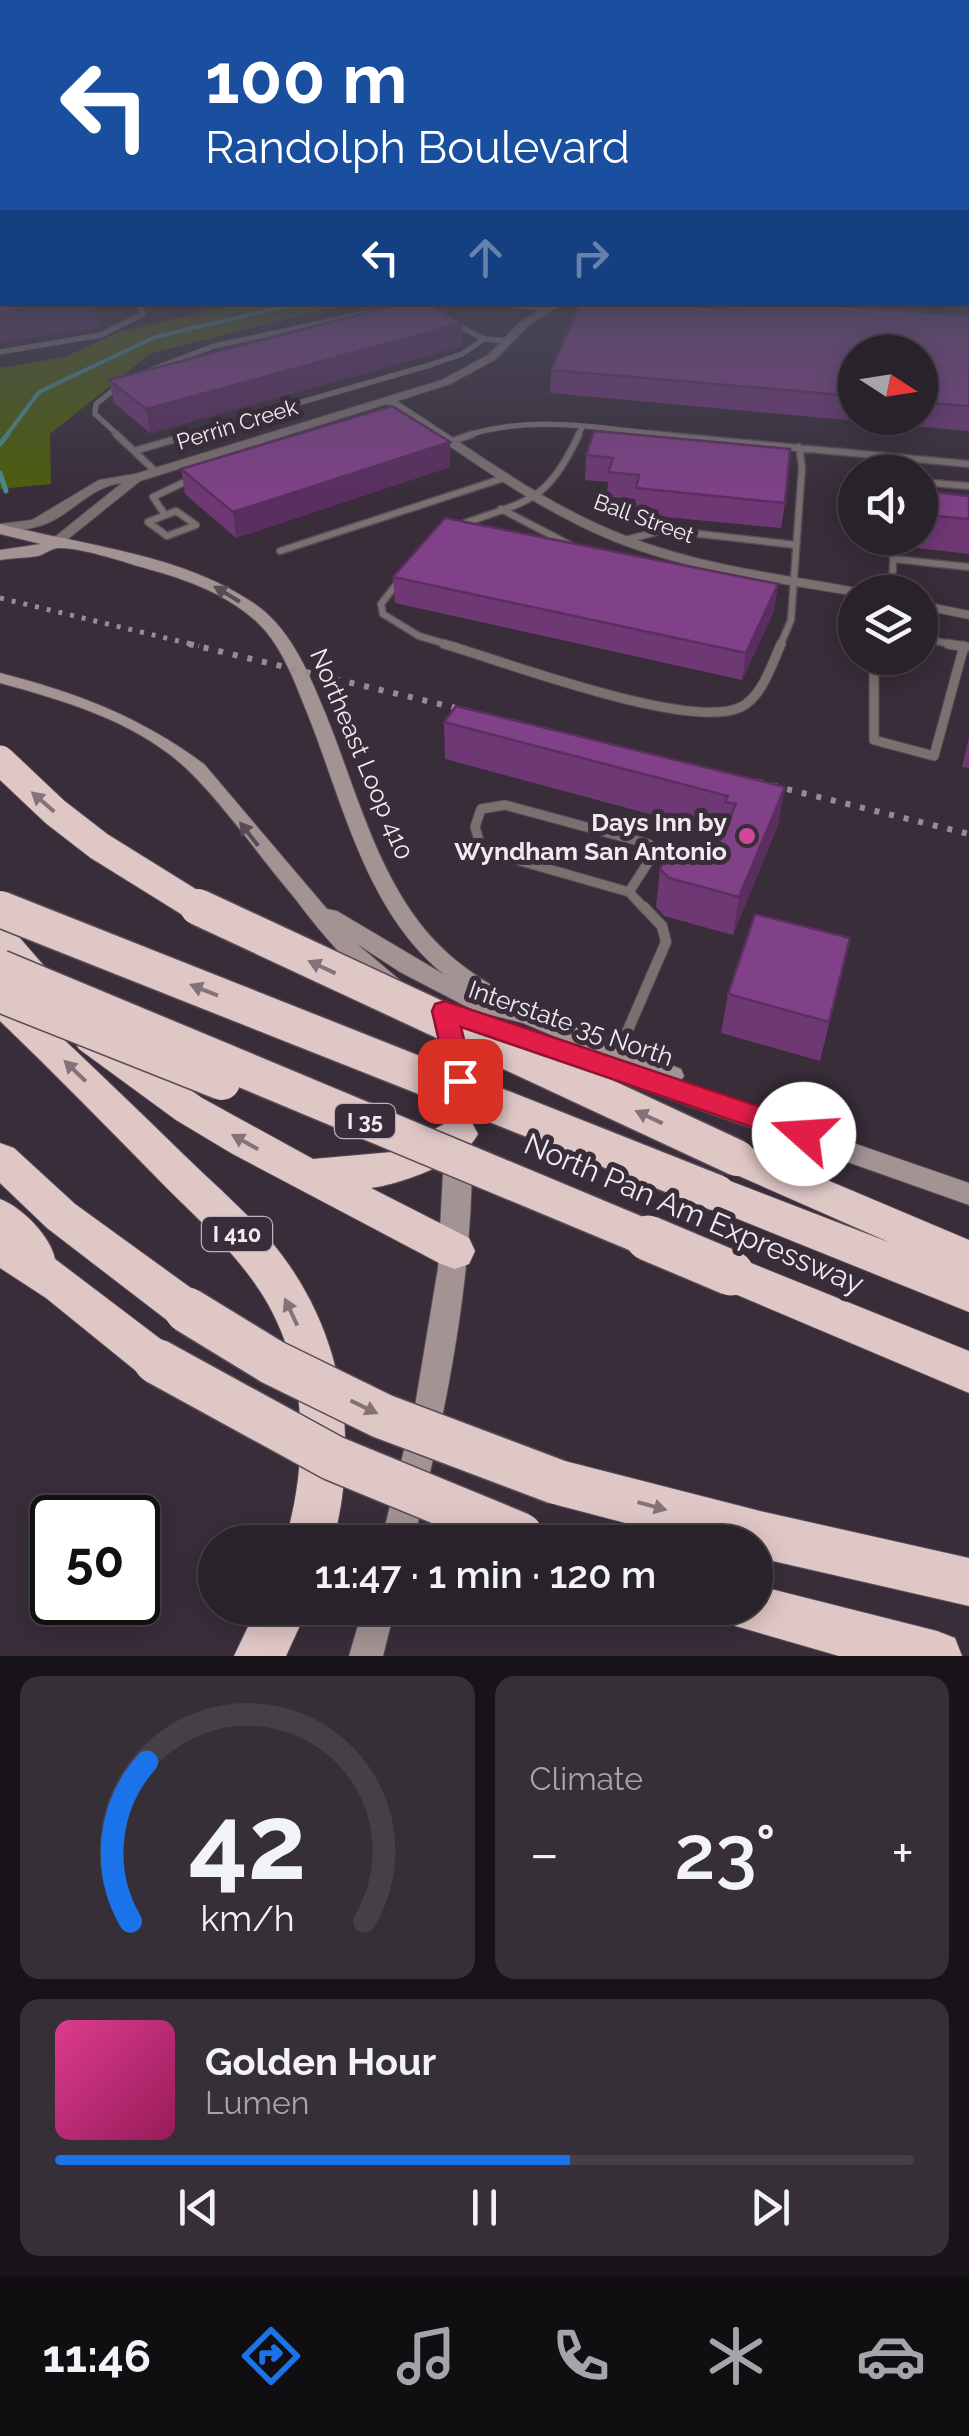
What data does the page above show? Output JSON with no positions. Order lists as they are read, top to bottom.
{
  "streets": {
    "highway": ["I 35", "North Pan Am Expressway", "I 410"],
    "main road": ["Northeast Loop 410", "Interstate 35 North"],
    "street": ["Perrin Creek", "Ball Street"]
  },
  "crossings": [
    ["Perrin Creek", "Ball Street"],
    ["Perrin Creek", "Northeast Loop 410"],
    ["Northeast Loop 410", "Interstate 35 North"]
  ],
  "one_way": ["Northeast Loop 410"],
  "places": ["Days Inn by Wyndham San Antonio"],
  "north": "right",
  "page": {
    "turn": ["100 m", "Randolph Boulevard"],
    "limit": "50",
    "trip": "11:47 · 1 min · 120 m",
    "tile": "Climate",
    "heat": ["−", "23°", "+"],
    "song": ["Golden Hour", "Lumen"],
    "tabs": "11:46",
    "gauge": ["42", "km/h"]
  }
}
